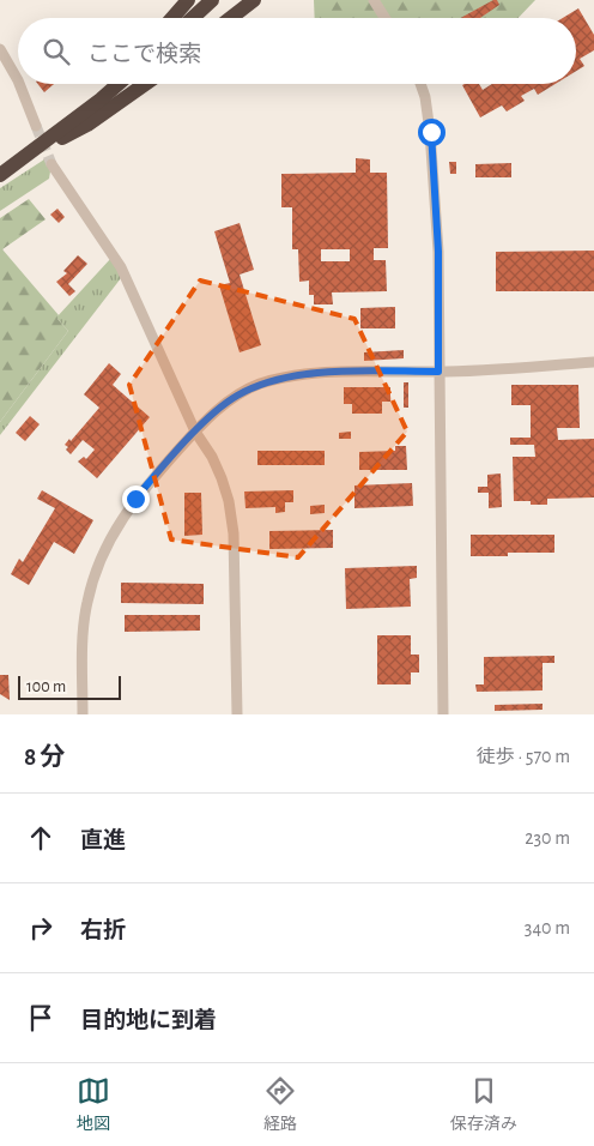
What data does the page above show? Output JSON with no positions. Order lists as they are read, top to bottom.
{
  "scale_bar": "100 m",
  "page": {
    "search": "ここで検索",
    "scale": "100 m",
    "heading": ["8 分", "徒歩 · 570 m"],
    "list": [
      ["直進", "230 m"],
      ["右折", "340 m"],
      "目的地に到着"
    ],
    "nav": ["地図", "経路", "保存済み"]
  }
}
